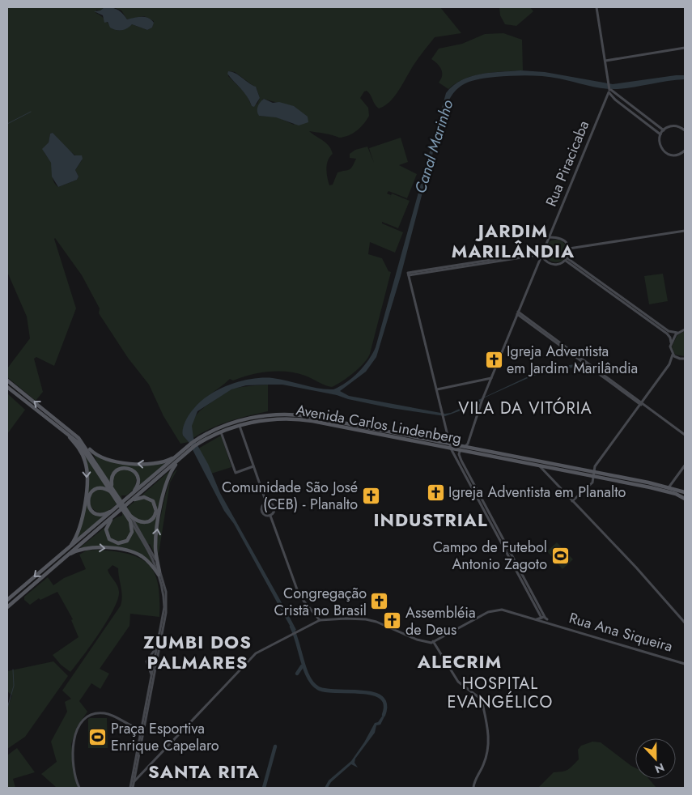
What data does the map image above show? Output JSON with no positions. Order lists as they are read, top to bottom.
{
  "streets": {
    "main road": ["Avenida Carlos Lindenberg"],
    "street": ["Rua Piracicaba", "Rua Ana Siqueira"]
  },
  "crossings": [
    ["Rua Piracicaba", "Avenida Carlos Lindenberg"]
  ],
  "districts": [
    "JARDIM MARILÂNDIA",
    "VILA DA VITÓRIA",
    "INDUSTRIAL",
    "ZUMBI DOS PALMARES",
    "ALECRIM",
    "HOSPITAL EVANGÉLICO",
    "SANTA RITA"
  ],
  "water": ["Canal Marinho"],
  "places": {
    "church": [
      "Igreja Adventista em Jardim Marilândia",
      "Igreja Adventista em Planalto",
      "Comunidade São José (CEB) - Planalto",
      "Congregação Cristã no Brasil",
      "Assembléia de Deus"
    ],
    "sports": ["Campo de Futebol Antonio Zagoto", "Praça Esportiva Enrique Capelaro"]
  },
  "north": "bottom"
}
